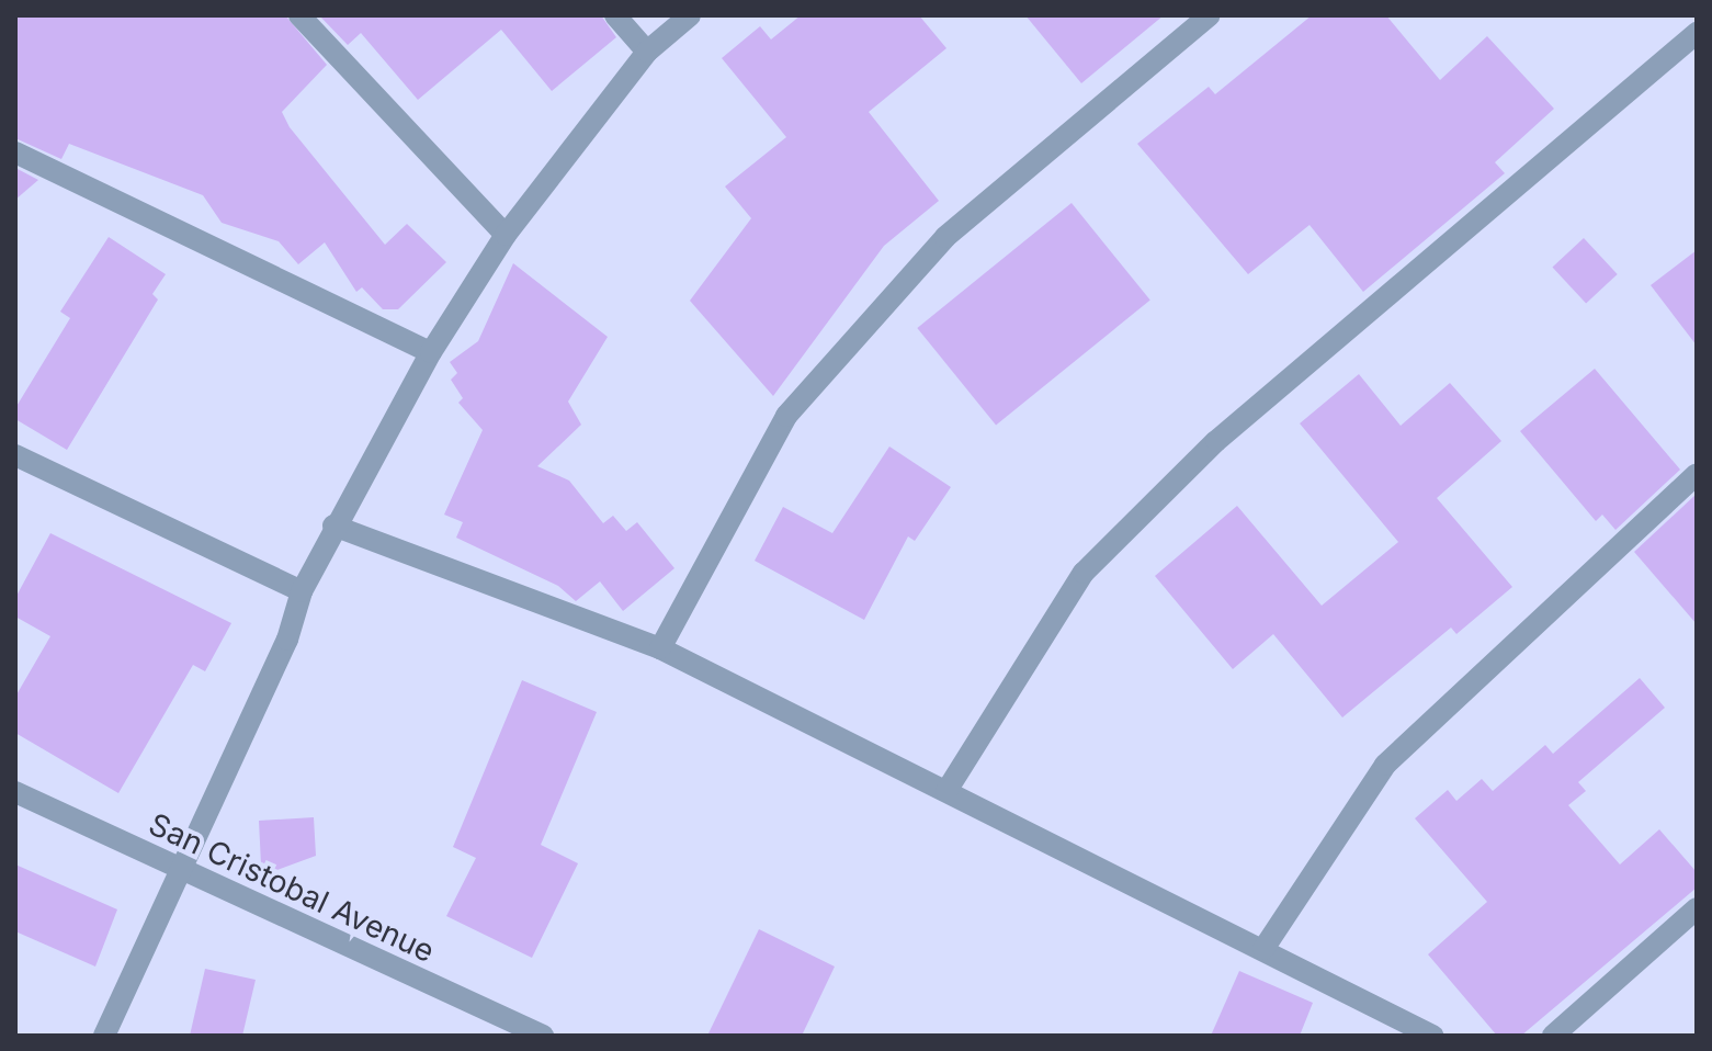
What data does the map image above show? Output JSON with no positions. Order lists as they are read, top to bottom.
{
  "streets": {
    "street": ["San Cristobal Avenue"]
  }
}
